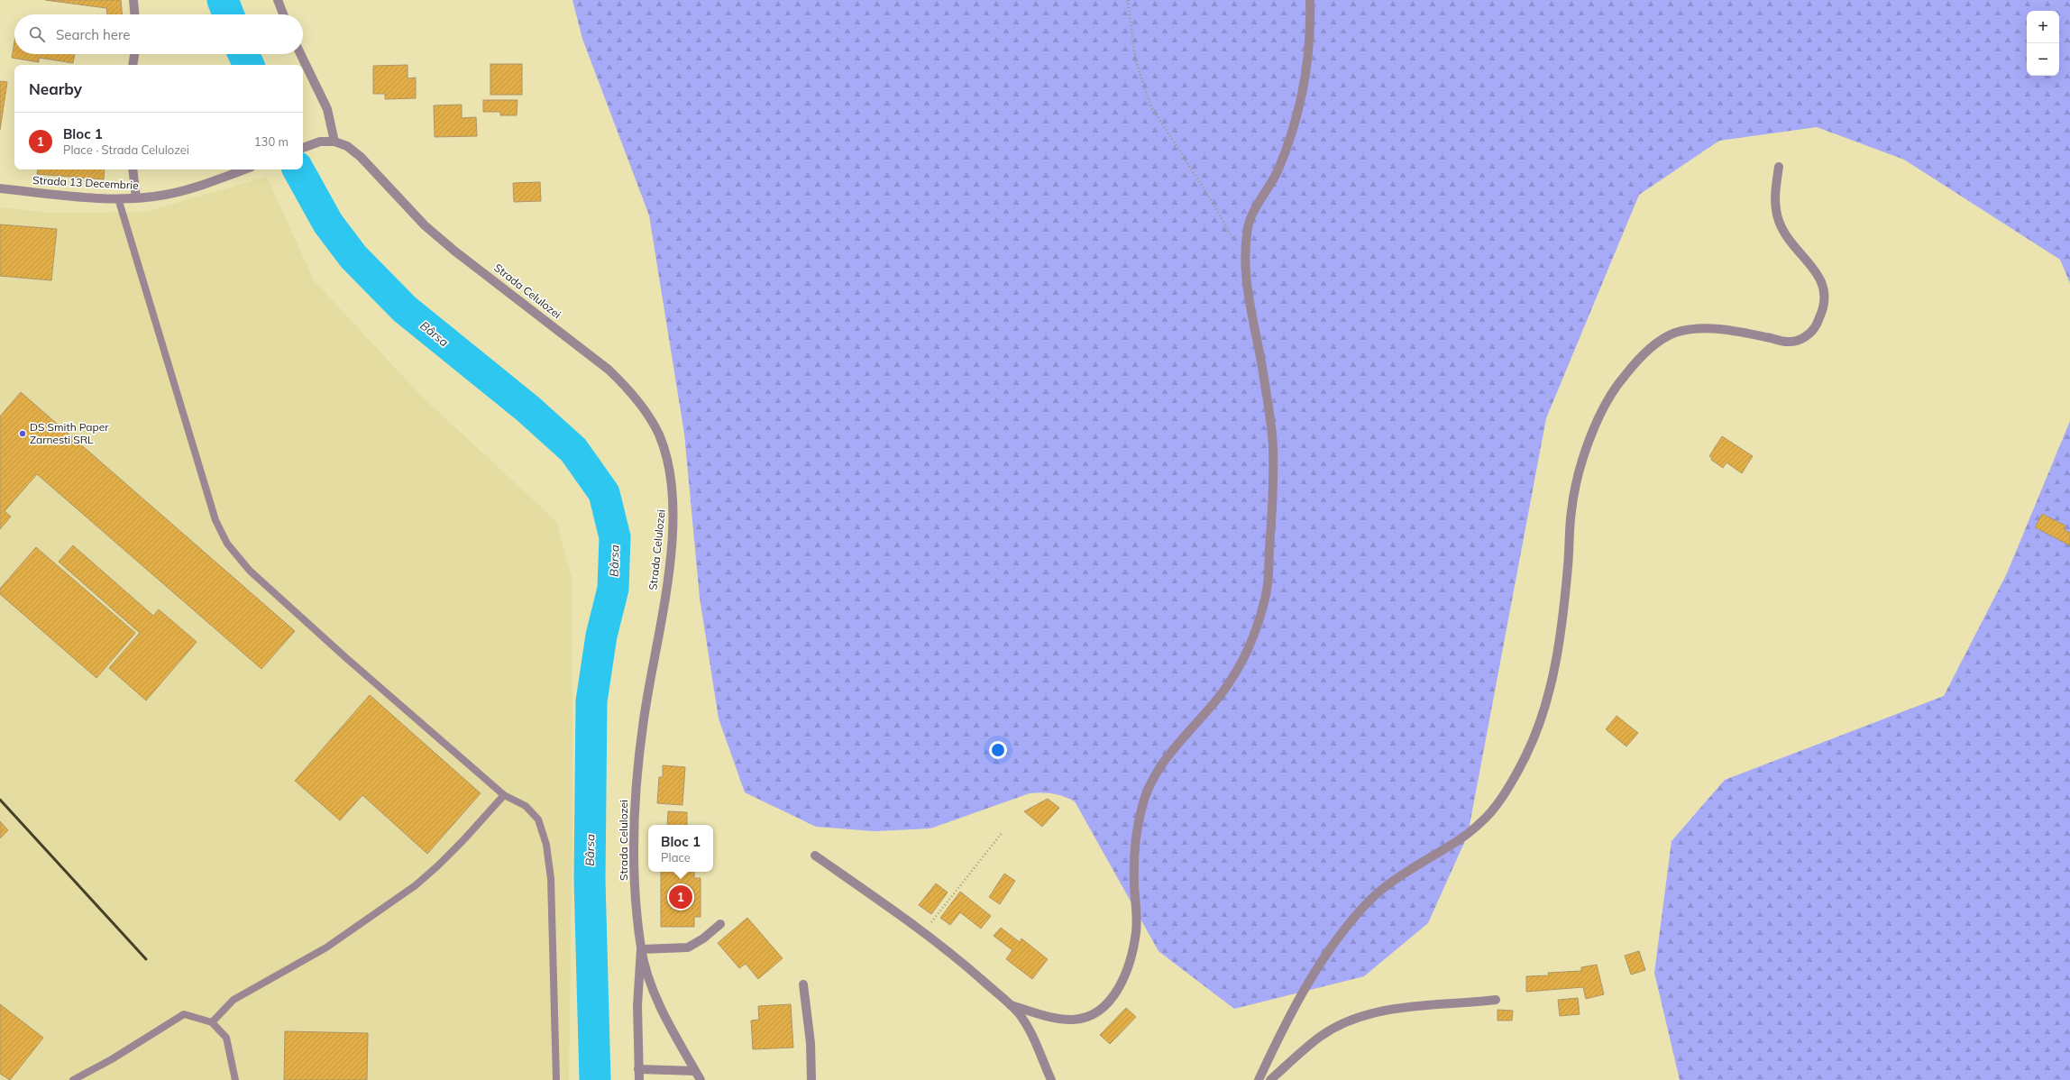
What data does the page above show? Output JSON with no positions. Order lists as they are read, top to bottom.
{
  "streets": {
    "street": ["Strada 13 Decembrie", "Strada Celulozei"]
  },
  "water": ["Bârsa"],
  "places": ["DS Smith Paper Zarnesti SRL"],
  "page": {
    "map_buttons": ["+", "−"],
    "search": "Search here",
    "heading": "Nearby",
    "list": [
      {
        "mark": "1",
        "name": "Bloc 1",
        "note": "Place · Strada Celulozei",
        "value": "130 m"
      }
    ],
    "popup": ["Bloc 1", "Place"],
    "pins": "1"
  }
}
